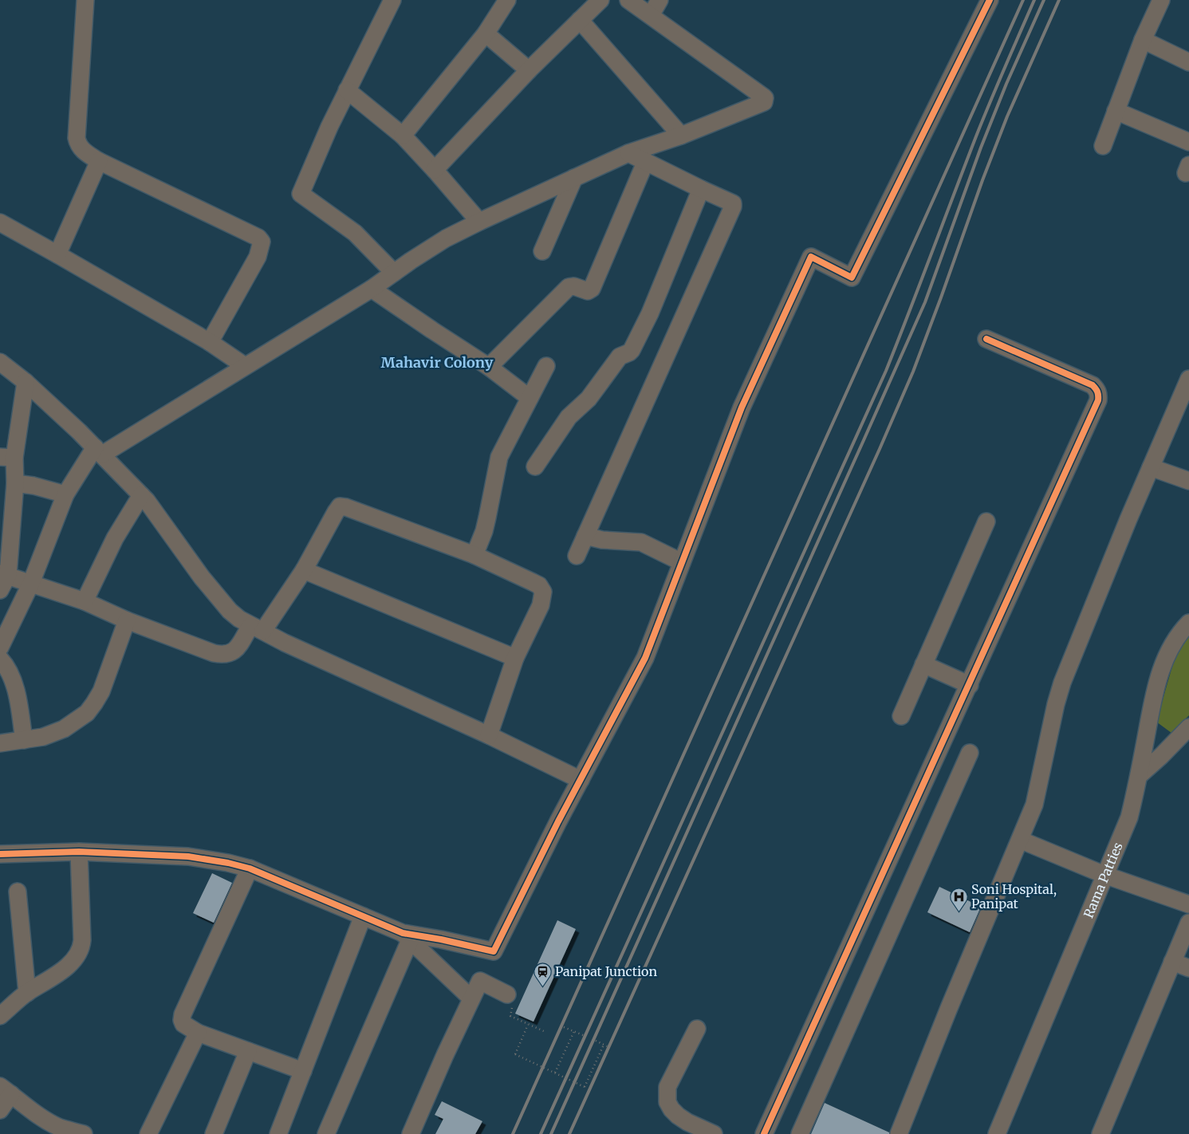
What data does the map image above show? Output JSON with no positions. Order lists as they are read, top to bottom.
{
  "streets": {
    "street": ["Rama Patties"]
  },
  "districts": ["Mahavir Colony"],
  "places": {
    "hospital": ["Soni Hospital, Panipat"],
    "station": ["Panipat Junction"]
  }
}
